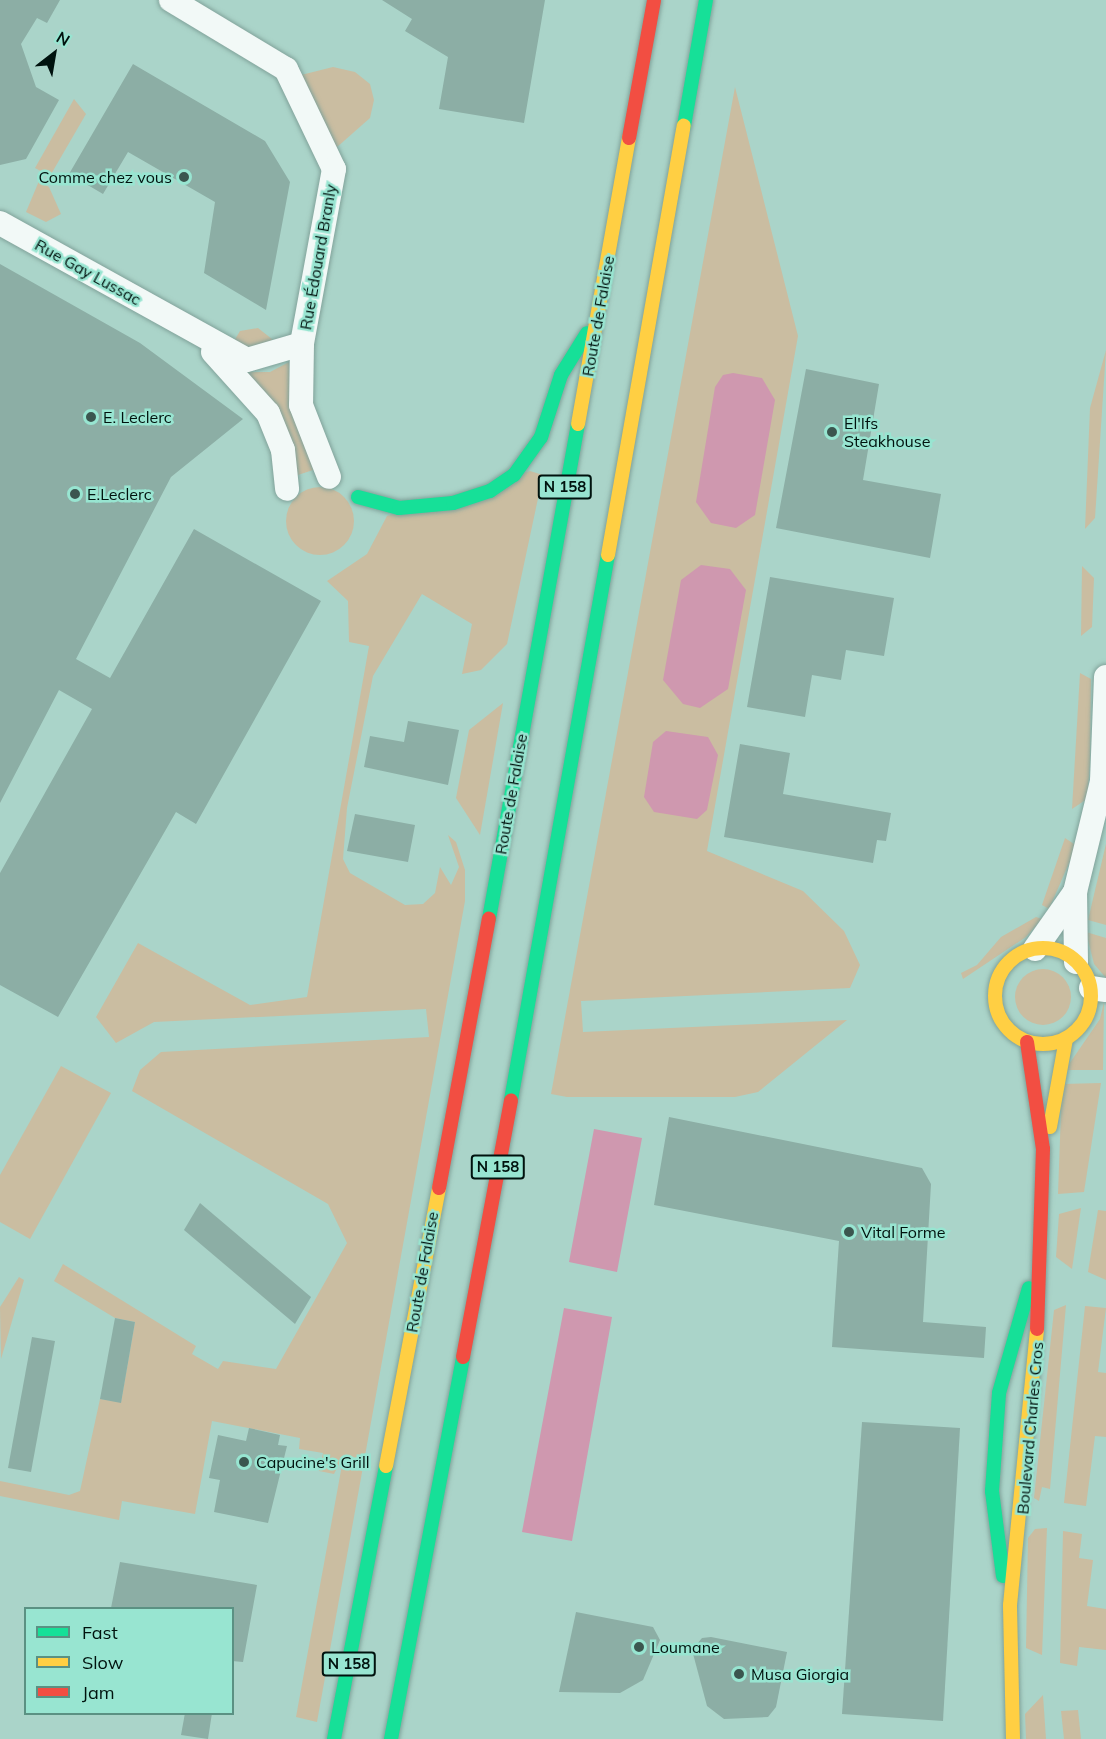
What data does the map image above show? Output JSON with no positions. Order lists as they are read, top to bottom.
{
  "streets": {
    "main road": ["Route de Falaise", "N 158", "Boulevard Charles Cros"],
    "street": ["Rue Édouard Branly", "Rue Gay Lussac"]
  },
  "crossings": [
    ["Rue Édouard Branly", "Rue Gay Lussac"],
    ["Route de Falaise", "N 158"]
  ],
  "places": [
    "Comme chez vous",
    "E. Leclerc",
    "El'Ifs Steakhouse",
    "E.Leclerc",
    "Vital Forme",
    "Capucine's Grill",
    "Loumane",
    "Musa Giorgia"
  ],
  "legend": ["Fast", "Slow", "Jam"],
  "north": "top right"
}
